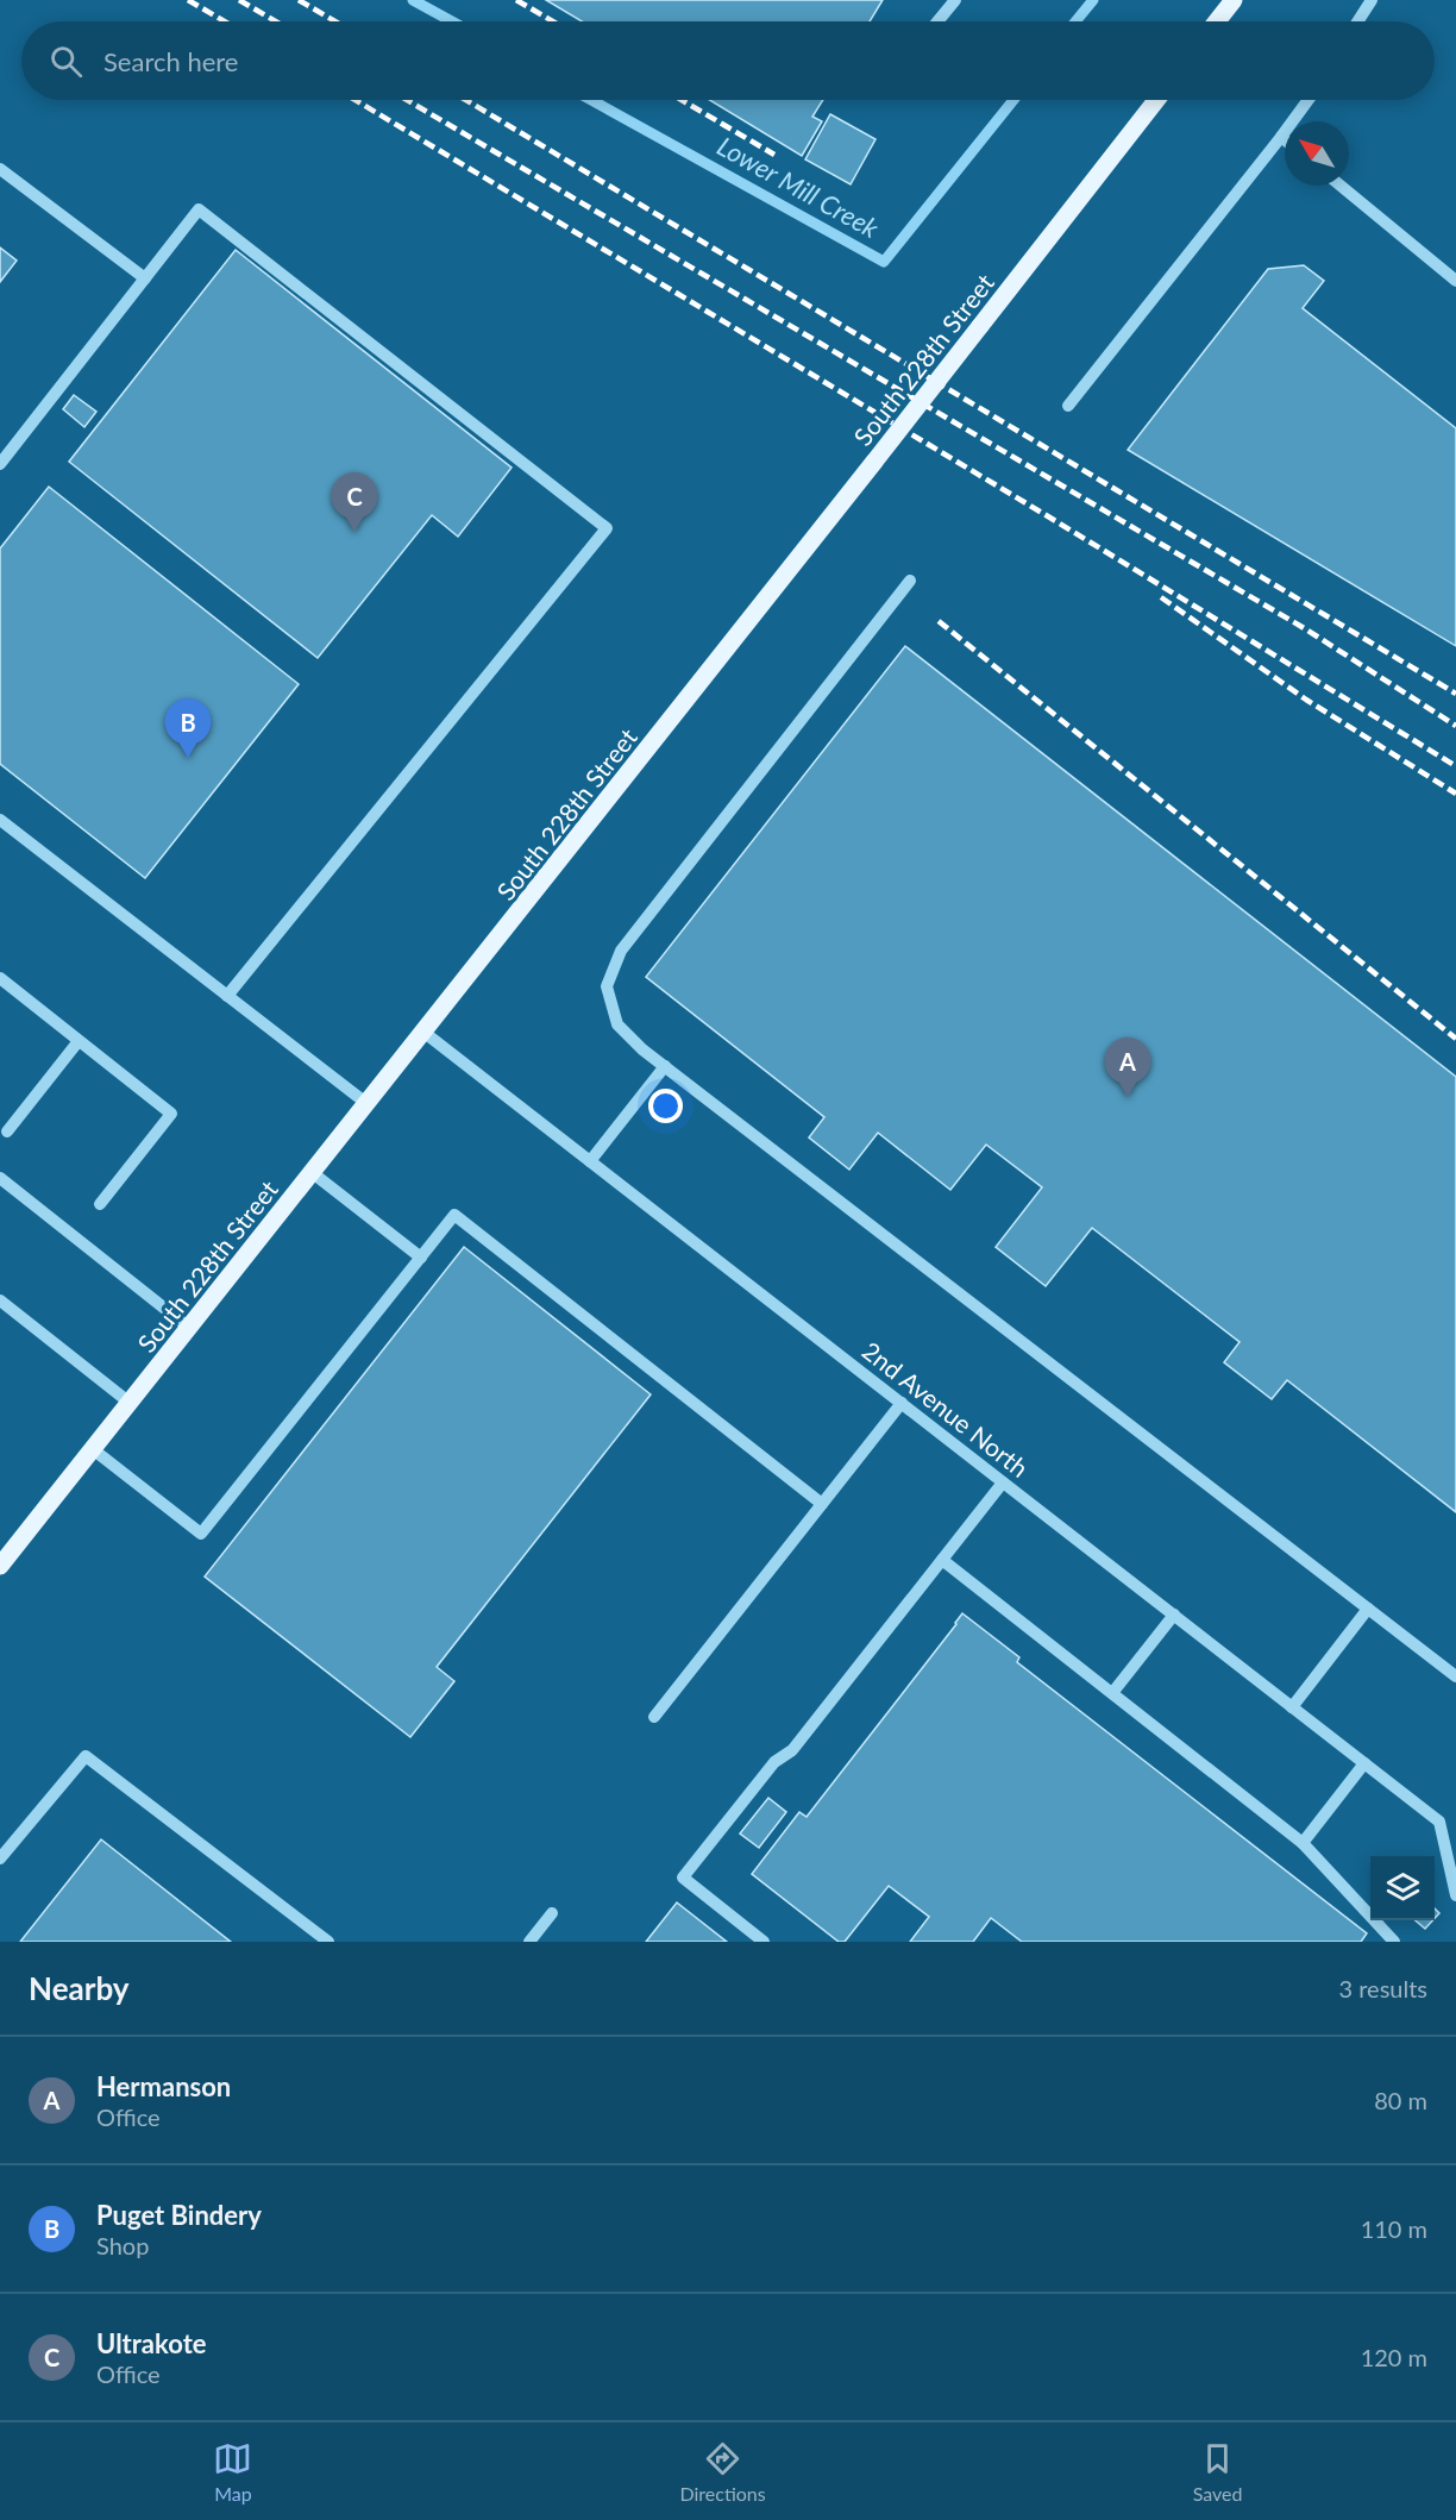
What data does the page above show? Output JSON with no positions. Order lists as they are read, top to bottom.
{
  "streets": {
    "main road": ["South 228th Street"],
    "street": ["2nd Avenue North"]
  },
  "crossings": [
    ["South 228th Street", "2nd Avenue North"]
  ],
  "water": ["Lower Mill Creek"],
  "north": "top left",
  "page": {
    "search": "Search here",
    "pins": ["C", "B", "A"],
    "heading": ["Nearby", "3 results"],
    "list": [
      {
        "mark": "A",
        "name": "Hermanson",
        "note": "Office",
        "value": "80 m"
      },
      {
        "mark": "B",
        "name": "Puget Bindery",
        "note": "Shop",
        "value": "110 m"
      },
      {
        "mark": "C",
        "name": "Ultrakote",
        "note": "Office",
        "value": "120 m"
      }
    ],
    "nav": ["Map", "Directions", "Saved"]
  }
}
